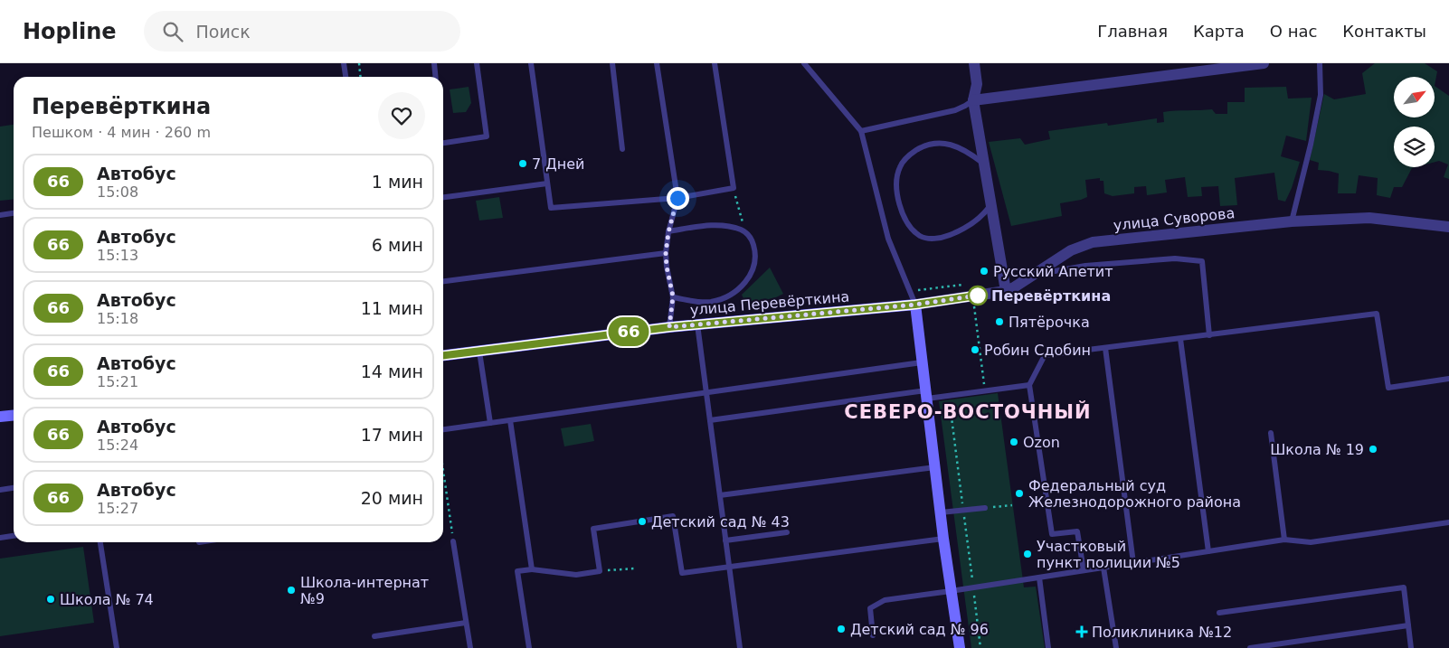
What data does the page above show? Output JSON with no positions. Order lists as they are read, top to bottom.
{
  "streets": {
    "street": ["улица Суворова", "улица Перевёрткина"]
  },
  "crossings": [
    ["улица Суворова", "улица Перевёрткина"]
  ],
  "districts": ["СЕВЕРО-ВОСТОЧНЫЙ"],
  "places": {
    "other": [
      "7 Дней",
      "Русский Апетит",
      "Перевёрткина",
      "Пятёрочка",
      "Робин Сдобин",
      "Ozon",
      "Школа № 19",
      "Федеральный суд Железнодорожного района",
      "Детский сад № 43",
      "Участковый пункт полиции №5",
      "Школа-интернат №9",
      "Школа № 74",
      "Детский сад № 96"
    ],
    "health": ["Поликлиника №12"]
  },
  "lines": ["bus line 66"],
  "north": "top right",
  "page": {
    "header": "Hopline",
    "search": "Поиск",
    "nav": [
      "Главная",
      "Карта",
      "О нас",
      "Контакты"
    ],
    "on_map": "66",
    "heading": ["Перевёрткина", "Пешком · 4 мин · 260 m"],
    "list": [
      {
        "mark": "66",
        "name": "Автобус",
        "note": "15:08",
        "value": "1 мин"
      },
      {
        "mark": "66",
        "name": "Автобус",
        "note": "15:13",
        "value": "6 мин"
      },
      {
        "mark": "66",
        "name": "Автобус",
        "note": "15:18",
        "value": "11 мин"
      },
      {
        "mark": "66",
        "name": "Автобус",
        "note": "15:21",
        "value": "14 мин"
      },
      {
        "mark": "66",
        "name": "Автобус",
        "note": "15:24",
        "value": "17 мин"
      },
      {
        "mark": "66",
        "name": "Автобус",
        "note": "15:27",
        "value": "20 мин"
      }
    ]
  }
}
